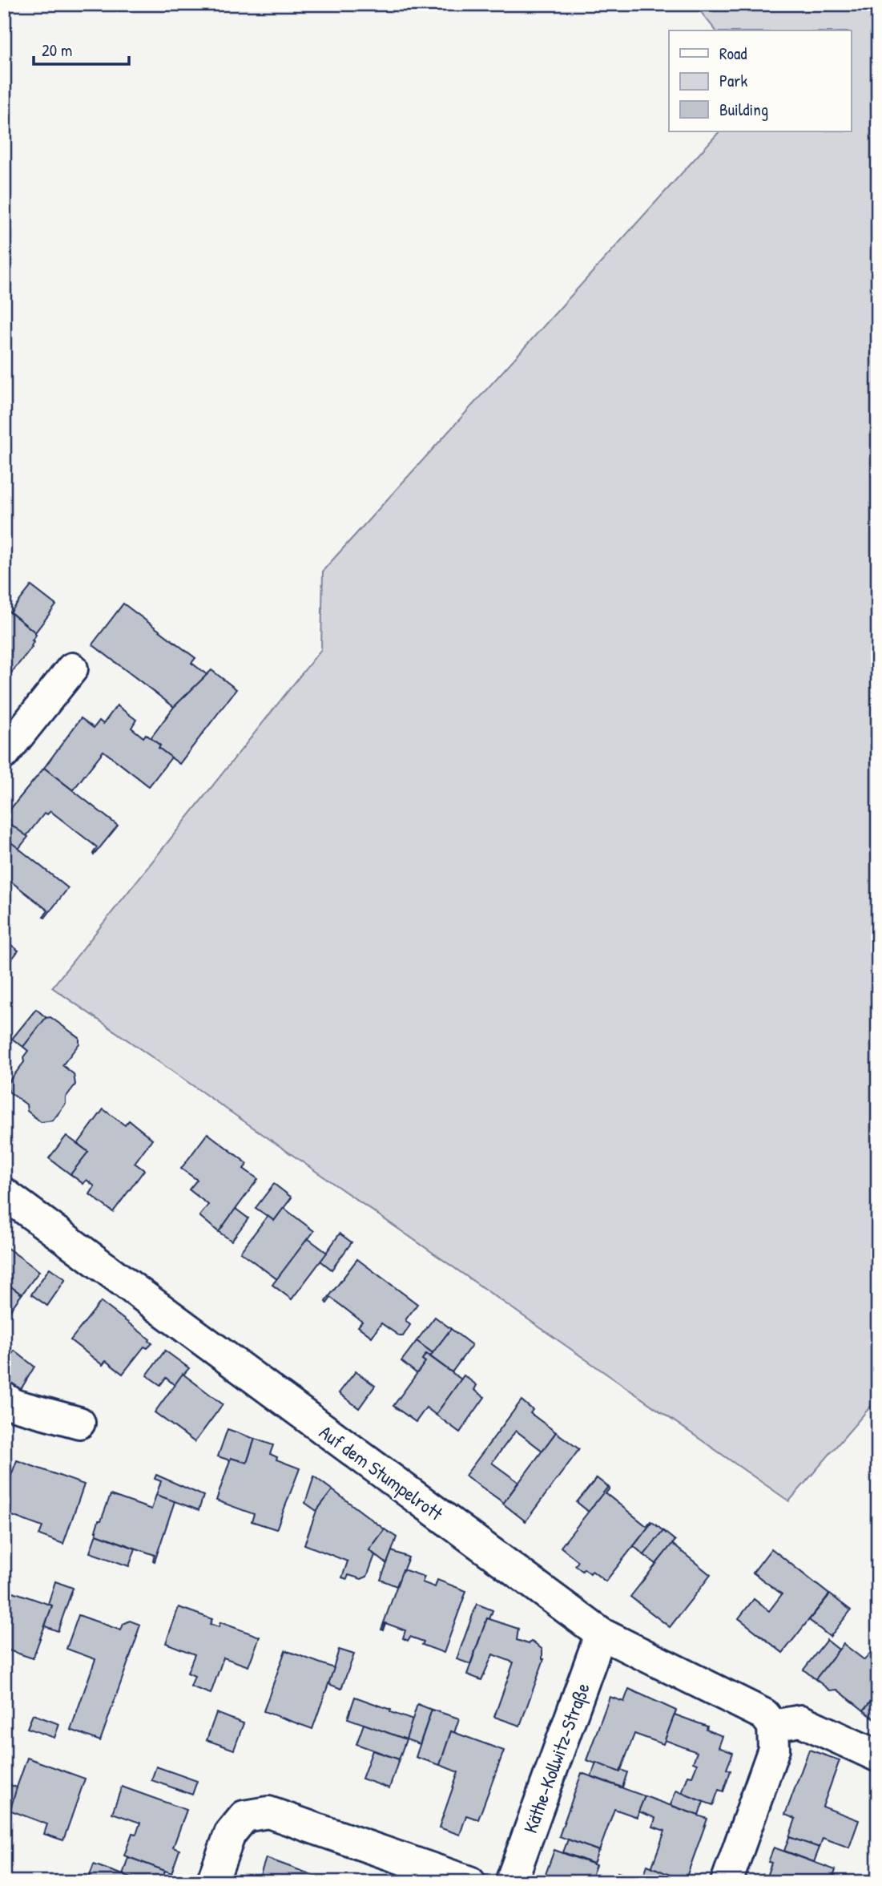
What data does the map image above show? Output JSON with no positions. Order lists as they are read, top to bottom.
{
  "streets": {
    "street": ["Auf dem Stumpelrott", "Käthe-Kollwitz-Straße"]
  },
  "crossings": [
    ["Auf dem Stumpelrott", "Käthe-Kollwitz-Straße"]
  ],
  "legend": ["Road", "Park", "Building"],
  "scale_bar": "20 m"
}
